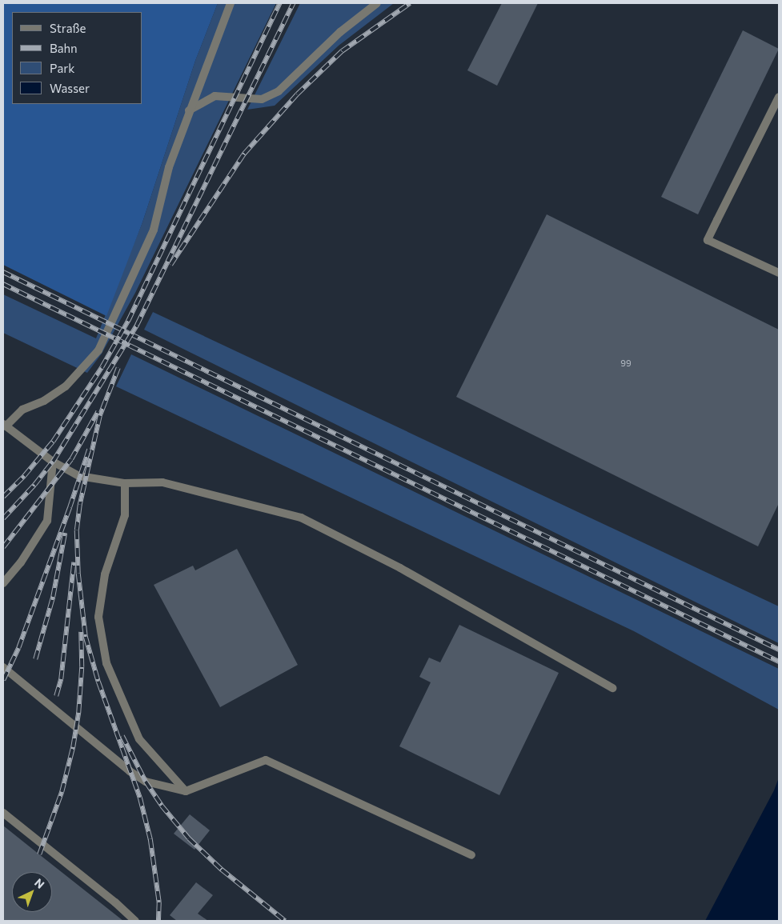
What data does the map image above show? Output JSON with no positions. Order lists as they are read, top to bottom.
{
  "house_numbers": ["99"],
  "legend": [
    "Straße",
    "Bahn",
    "Park",
    "Wasser"
  ],
  "north": "top right"
}
